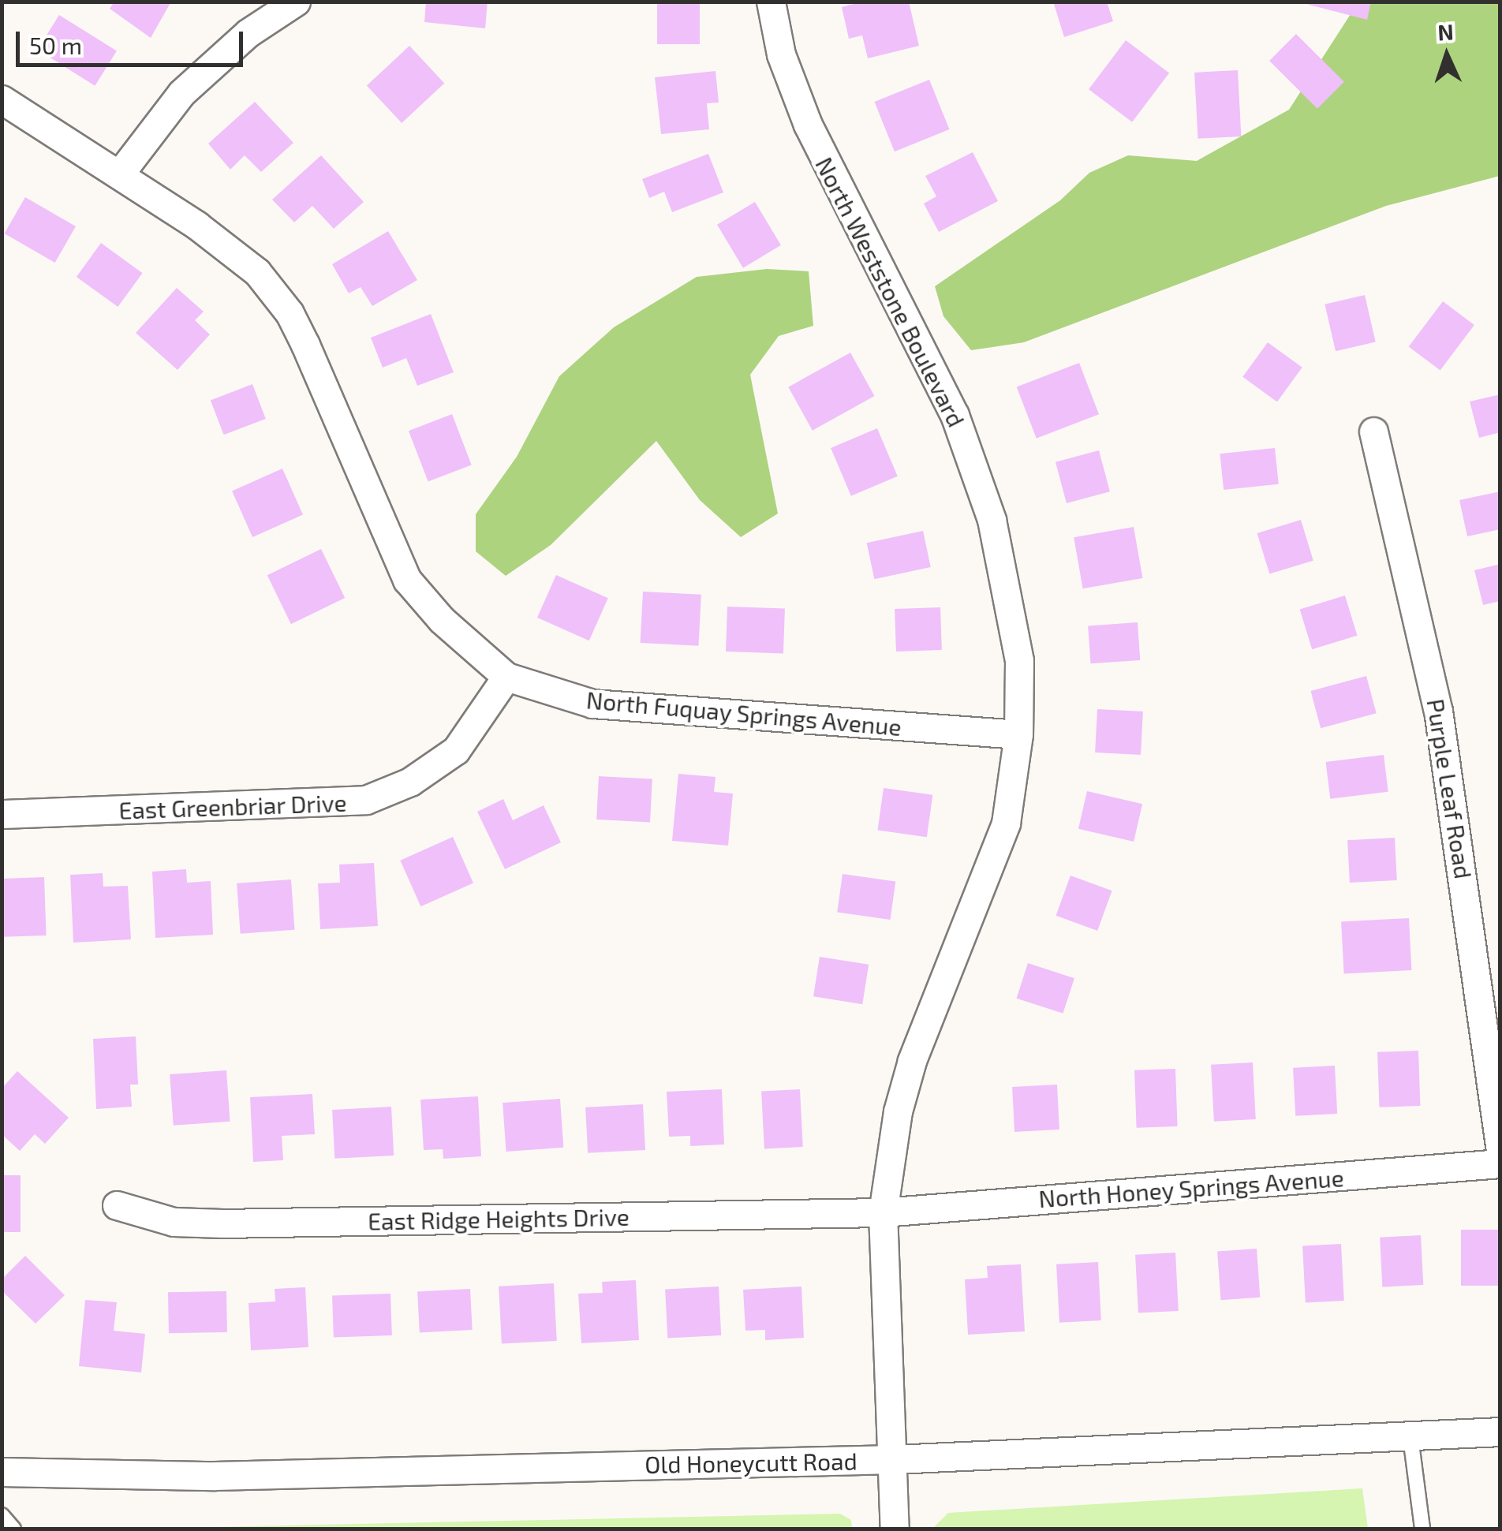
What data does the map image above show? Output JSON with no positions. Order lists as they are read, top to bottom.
{
  "streets": {
    "street": [
      "North Weststone Boulevard",
      "North Fuquay Springs Avenue",
      "Purple Leaf Road",
      "East Greenbriar Drive",
      "North Honey Springs Avenue",
      "East Ridge Heights Drive",
      "Old Honeycutt Road"
    ]
  },
  "crossings": [
    ["North Weststone Boulevard", "North Fuquay Springs Avenue"],
    ["North Weststone Boulevard", "North Honey Springs Avenue"],
    ["North Weststone Boulevard", "East Ridge Heights Drive"],
    ["North Weststone Boulevard", "Old Honeycutt Road"],
    ["North Fuquay Springs Avenue", "East Greenbriar Drive"],
    ["North Honey Springs Avenue", "East Ridge Heights Drive"]
  ],
  "scale_bar": "50 m",
  "north": "top"
}
